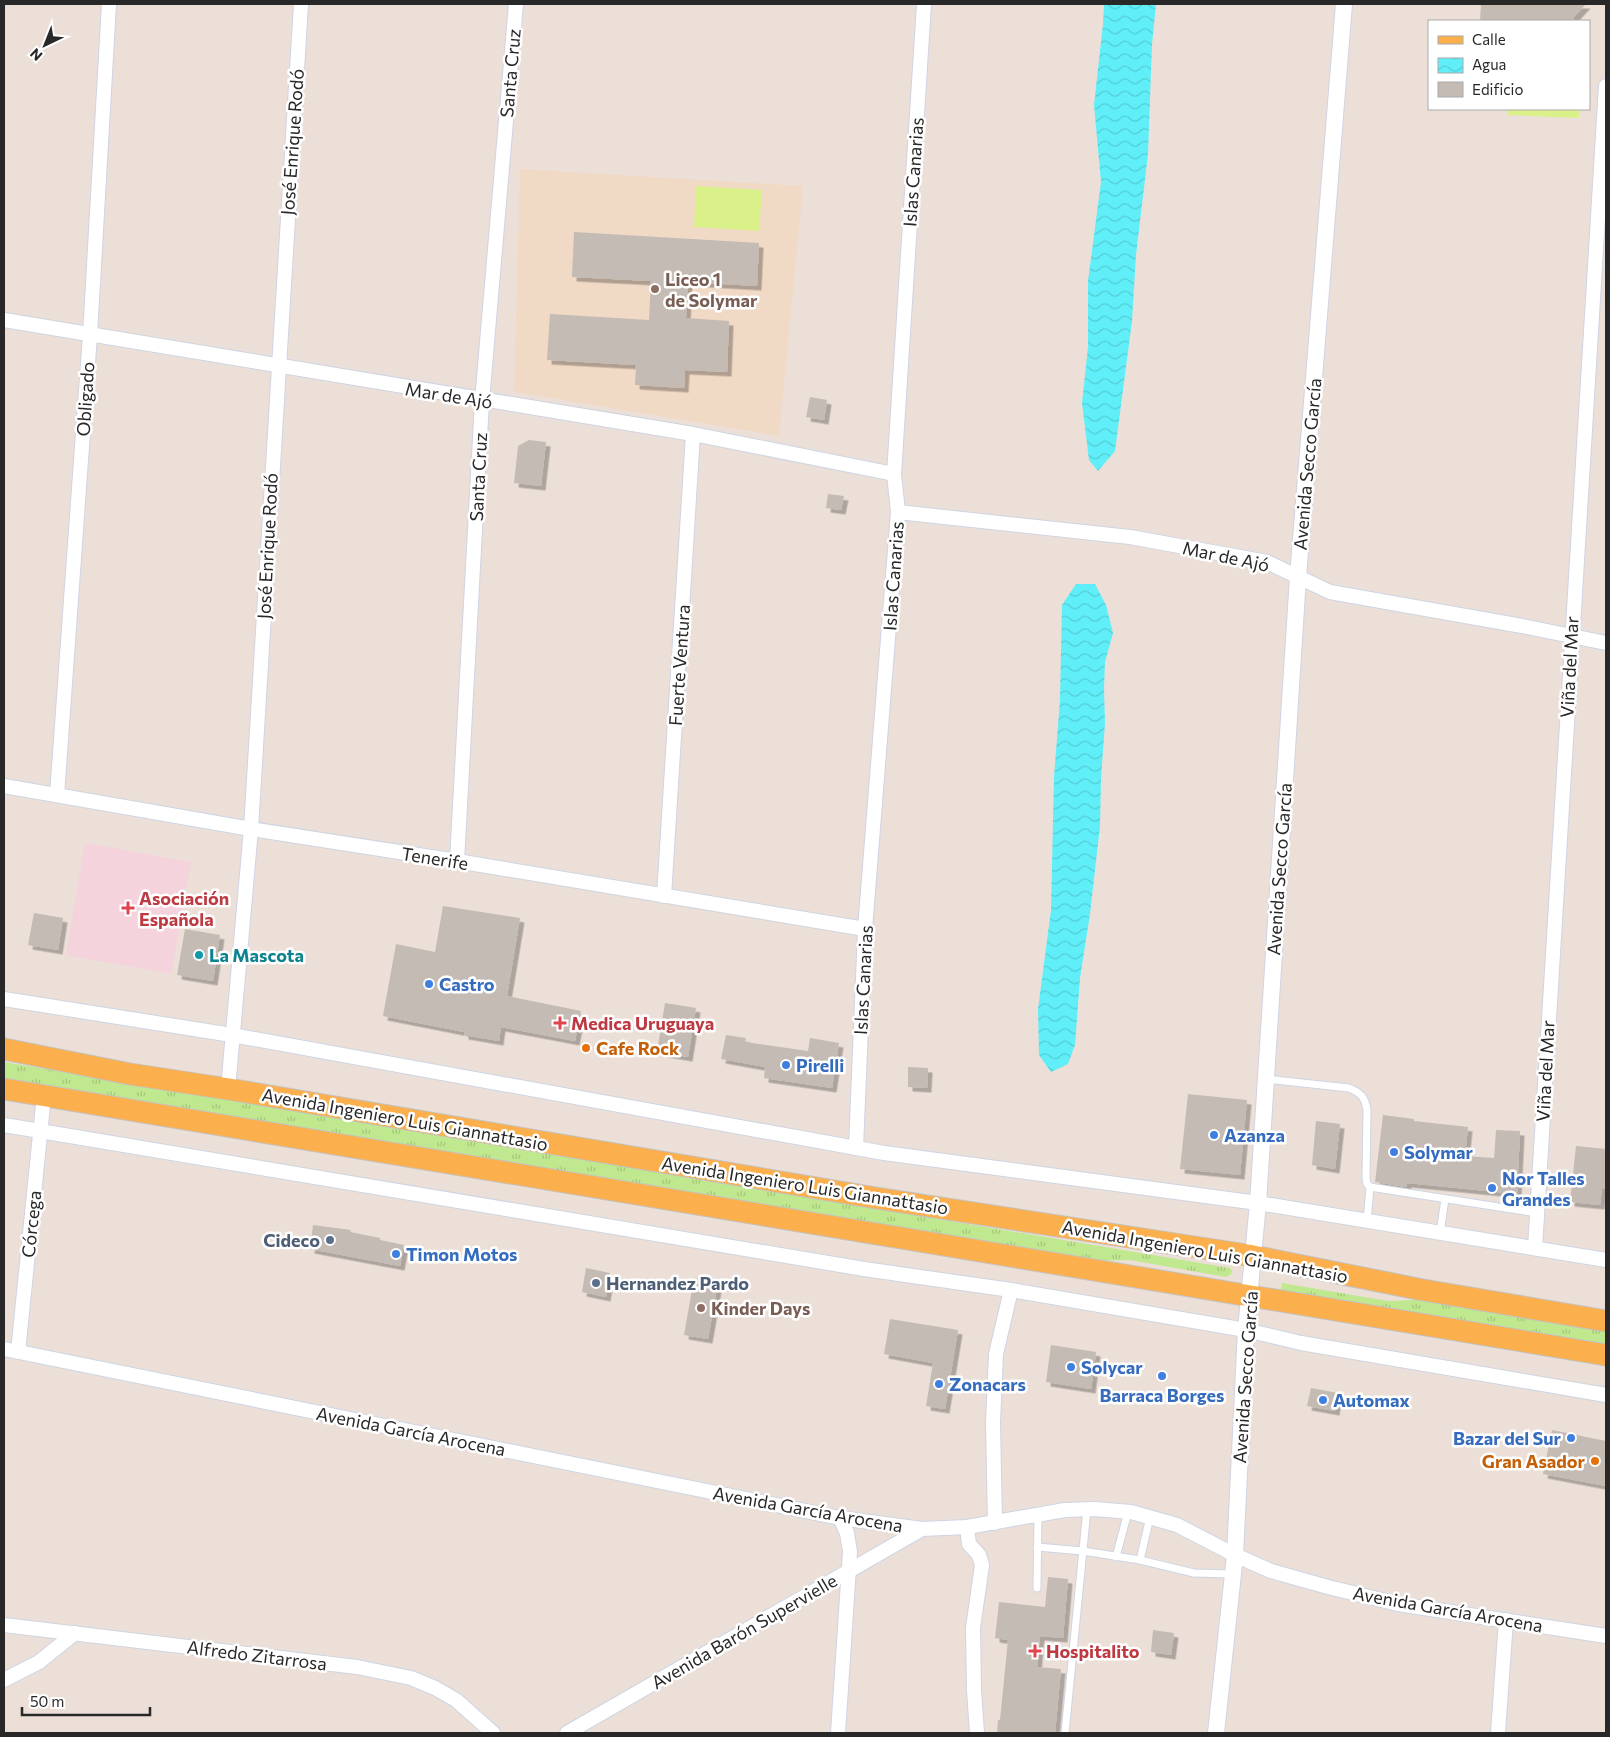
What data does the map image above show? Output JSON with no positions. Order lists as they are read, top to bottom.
{
  "streets": {
    "main road": ["Avenida Ingeniero Luis Giannattasio"],
    "street": [
      "Santa Cruz",
      "José Enrique Rodó",
      "Islas Canarias",
      "Mar de Ajó",
      "Obligado",
      "Avenida Secco García",
      "Fuerte Ventura",
      "Viña del Mar",
      "Tenerife",
      "Córcega",
      "Avenida García Arocena",
      "Avenida Barón Supervielle",
      "Alfredo Zitarrosa"
    ]
  },
  "crossings": [
    ["Santa Cruz", "Mar de Ajó"],
    ["Santa Cruz", "Tenerife"],
    ["José Enrique Rodó", "Mar de Ajó"],
    ["José Enrique Rodó", "Tenerife"],
    ["José Enrique Rodó", "Avenida Ingeniero Luis Giannattasio"],
    ["Islas Canarias", "Mar de Ajó"],
    ["Islas Canarias", "Tenerife"],
    ["Mar de Ajó", "Obligado"],
    ["Mar de Ajó", "Avenida Secco García"],
    ["Mar de Ajó", "Fuerte Ventura"],
    ["Mar de Ajó", "Viña del Mar"],
    ["Obligado", "Tenerife"],
    ["Avenida Secco García", "Avenida Ingeniero Luis Giannattasio"],
    ["Avenida Secco García", "Avenida García Arocena"],
    ["Fuerte Ventura", "Tenerife"],
    ["Avenida Ingeniero Luis Giannattasio", "Córcega"],
    ["Córcega", "Avenida García Arocena"],
    ["Avenida García Arocena", "Avenida Barón Supervielle"]
  ],
  "places": {
    "other": [
      "Liceo 1 de Solymar",
      "La Mascota",
      "Castro",
      "Cafe Rock",
      "Pirelli",
      "Azanza",
      "Solymar",
      "Nor Talles Grandes",
      "Cideco",
      "Timon Motos",
      "Hernandez Pardo",
      "Kinder Days",
      "Solycar",
      "Barraca Borges",
      "Zonacars",
      "Automax",
      "Bazar del Sur",
      "Gran Asador"
    ],
    "health": ["Asociación Española", "Medica Uruguaya", "Hospitalito"]
  },
  "legend": ["Calle", "Agua", "Edificio"],
  "scale_bar": "50 m",
  "north": "bottom left"
}
